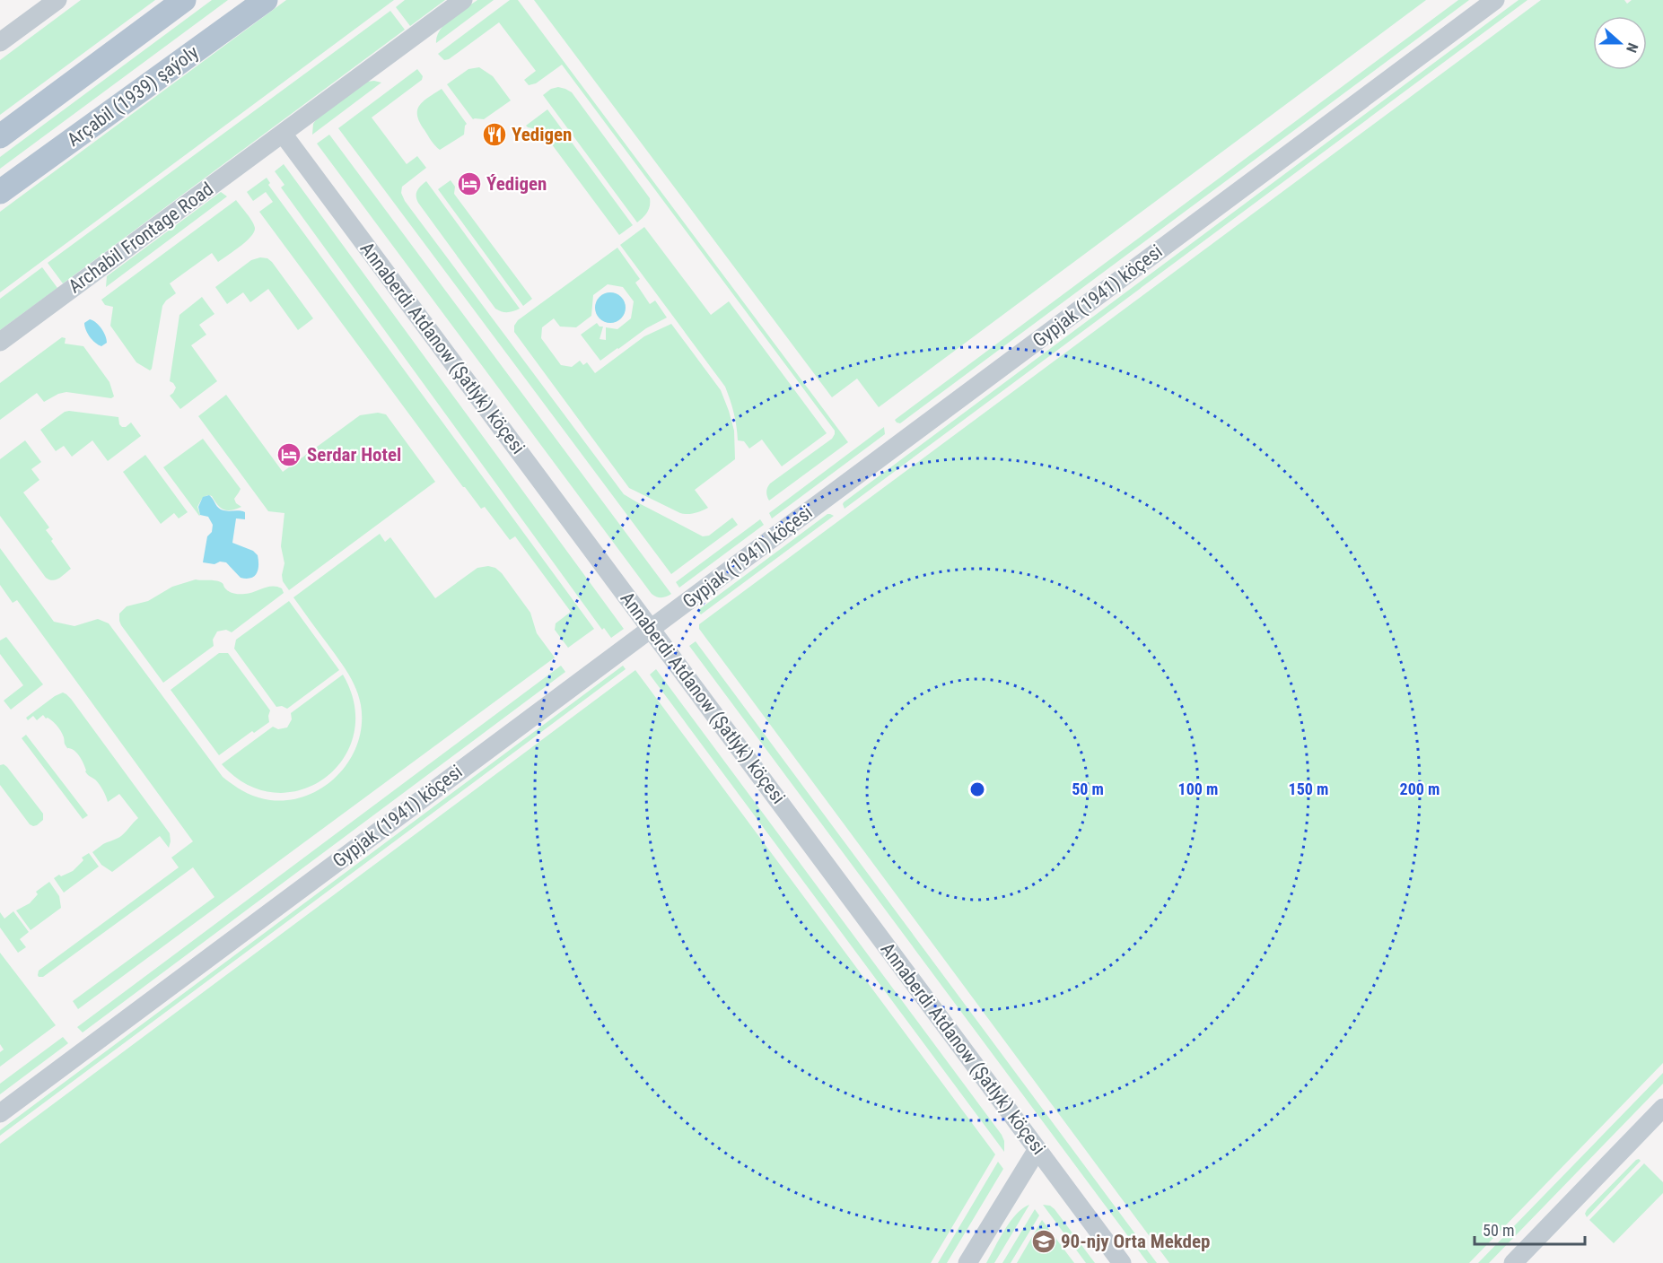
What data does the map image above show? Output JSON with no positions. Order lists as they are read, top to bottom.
{
  "streets": {
    "main road": ["Arçabil (1939) şaýoly"],
    "street": ["Archabil Frontage Road", "Gypjak (1941) köçesi", "Annaberdi Atdanow (Şatlyk) köçesi"]
  },
  "crossings": [
    ["Archabil Frontage Road", "Annaberdi Atdanow (Şatlyk) köçesi"],
    ["Gypjak (1941) köçesi", "Annaberdi Atdanow (Şatlyk) köçesi"]
  ],
  "places": {
    "restaurant": ["Yedigen"],
    "hotel": ["Ýedigen", "Serdar Hotel"],
    "school or university": ["90-njy Orta Mekdep"]
  },
  "scale_bar": "50 m",
  "north": "right",
  "rings": [
    "50 m",
    "100 m",
    "150 m",
    "200 m"
  ]
}
